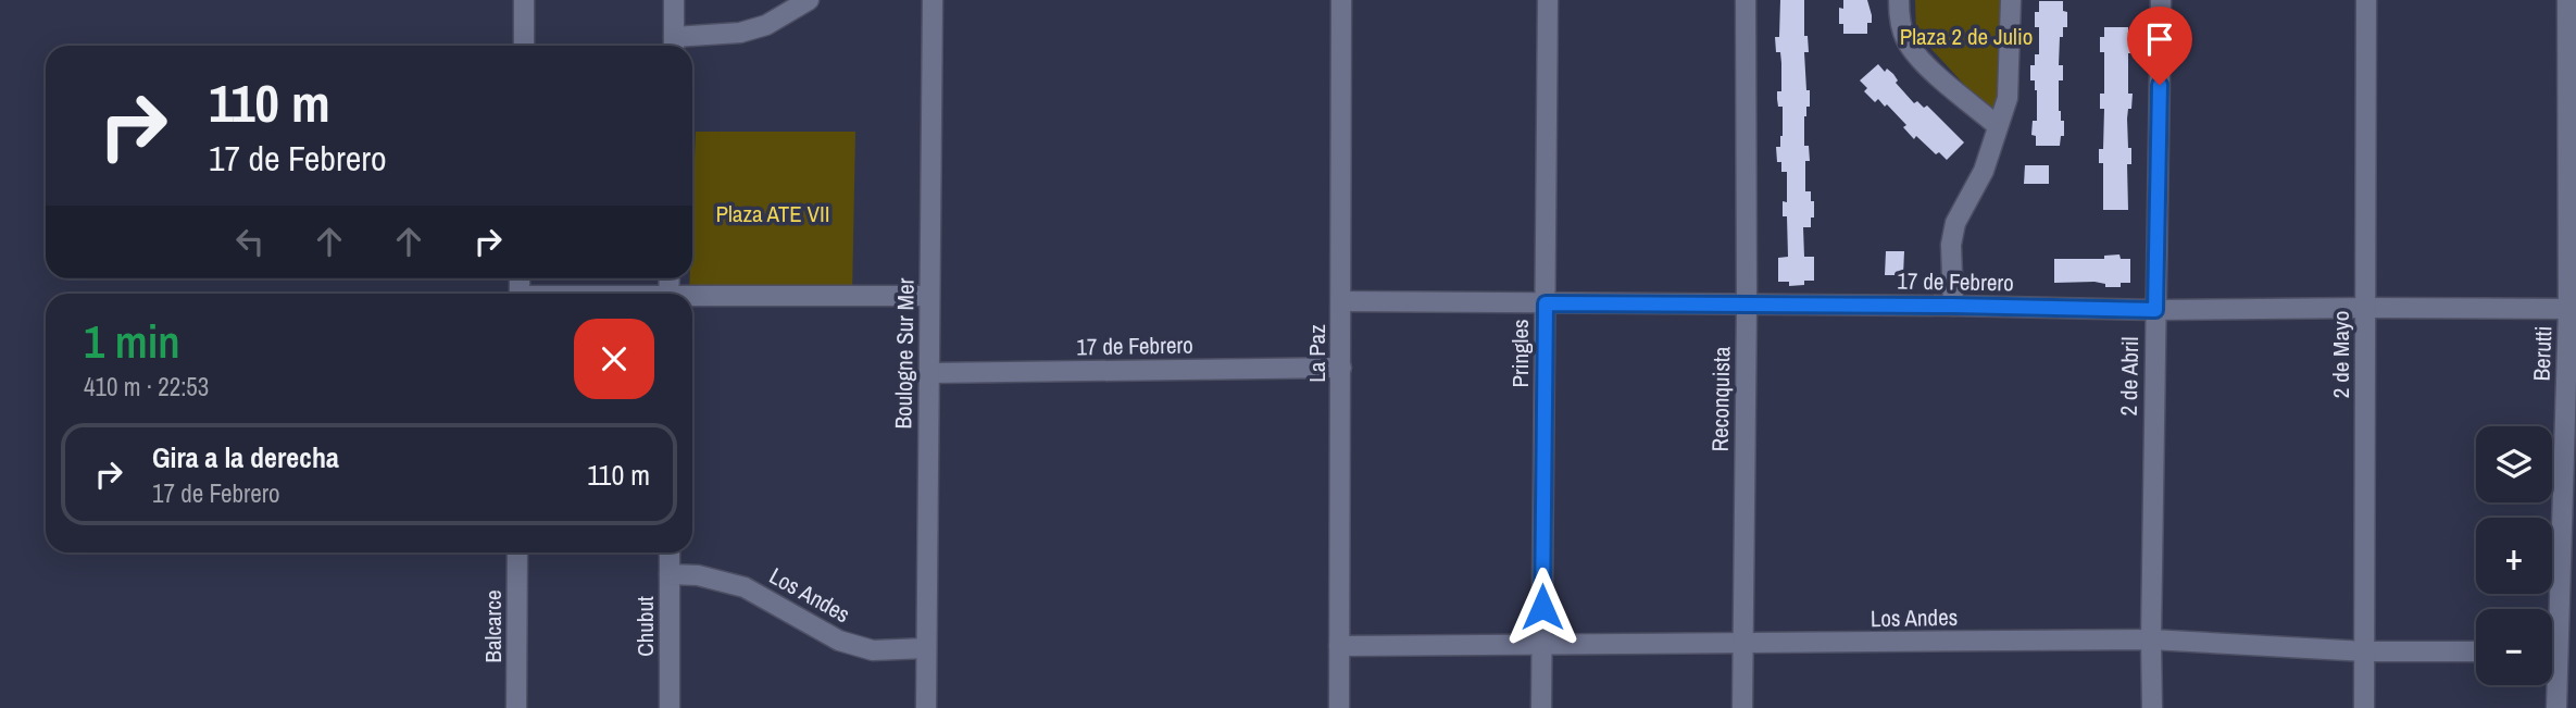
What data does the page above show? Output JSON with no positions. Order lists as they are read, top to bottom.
{
  "streets": {
    "street": [
      "17 de Febrero",
      "Boulogne Sur Mer",
      "La Paz",
      "Pringles",
      "Berutti",
      "2 de Mayo",
      "2 de Abril",
      "Reconquista",
      "Los Andes",
      "Balcarce",
      "Chubut"
    ]
  },
  "crossings": [
    ["17 de Febrero", "Boulogne Sur Mer"],
    ["17 de Febrero", "La Paz"],
    ["17 de Febrero", "Pringles"],
    ["17 de Febrero", "Berutti"],
    ["17 de Febrero", "2 de Mayo"],
    ["17 de Febrero", "2 de Abril"],
    ["17 de Febrero", "Reconquista"],
    ["Boulogne Sur Mer", "Los Andes"],
    ["La Paz", "Los Andes"],
    ["Pringles", "Los Andes"],
    ["2 de Mayo", "Los Andes"],
    ["2 de Abril", "Los Andes"],
    ["Reconquista", "Los Andes"],
    ["Los Andes", "Chubut"]
  ],
  "parks": ["Plaza 2 de Julio", "Plaza ATE VII"],
  "page": {
    "turn": ["110 m", "17 de Febrero"],
    "heading": ["1 min", "410 m · 22:53"],
    "list": [
      {
        "name": "Gira a la derecha",
        "note": "17 de Febrero",
        "value": "110 m"
      }
    ],
    "map_buttons": ["+", "−"]
  }
}
